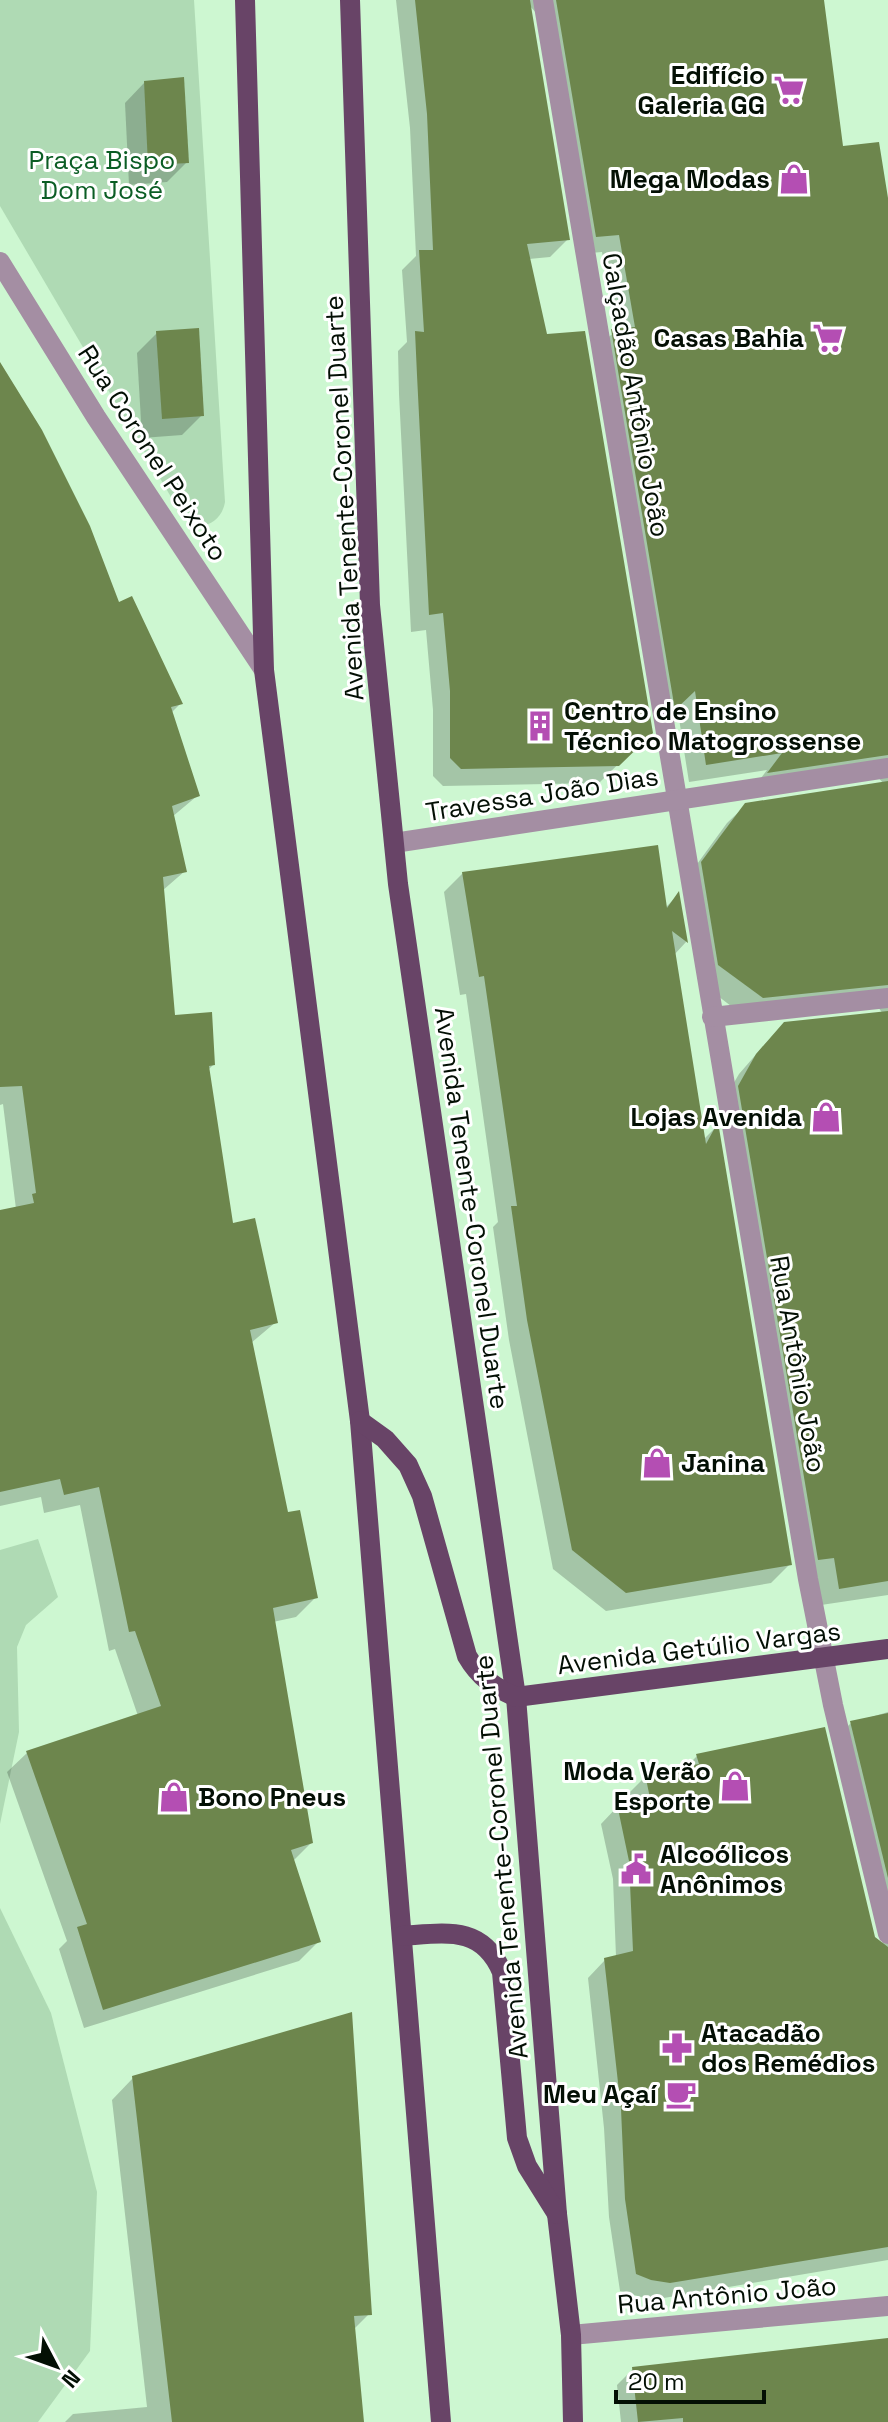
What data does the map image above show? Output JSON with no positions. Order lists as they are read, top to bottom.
{
  "streets": {
    "main road": ["Avenida Tenente-Coronel Duarte", "Avenida Getúlio Vargas"],
    "street": [
      "Calçadão Antônio João",
      "Rua Coronel Peixoto",
      "Travessa João Dias",
      "Rua Antônio João"
    ]
  },
  "crossings": [
    ["Calçadão Antônio João", "Travessa João Dias"],
    ["Calçadão Antônio João", "Rua Antônio João"],
    ["Avenida Tenente-Coronel Duarte", "Travessa João Dias"],
    ["Avenida Tenente-Coronel Duarte", "Rua Antônio João"],
    ["Avenida Tenente-Coronel Duarte", "Avenida Getúlio Vargas"],
    ["Travessa João Dias", "Rua Antônio João"],
    ["Rua Antônio João", "Avenida Getúlio Vargas"]
  ],
  "parks": ["Praça Bispo Dom José"],
  "places": {
    "supermarket": ["Edifício Galeria GG", "Casas Bahia"],
    "shop": [
      "Mega Modas",
      "Lojas Avenida",
      "Janina",
      "Moda Verão Esporte",
      "Bono Pneus"
    ],
    "building": ["Centro de Ensino Técnico Matogrossense"],
    "public building": ["Alcoólicos Anônimos"],
    "pharmacy": ["Atacadão dos Remédios"],
    "cafe": ["Meu Açaí"]
  },
  "scale_bar": "20 m",
  "north": "bottom right"
}
